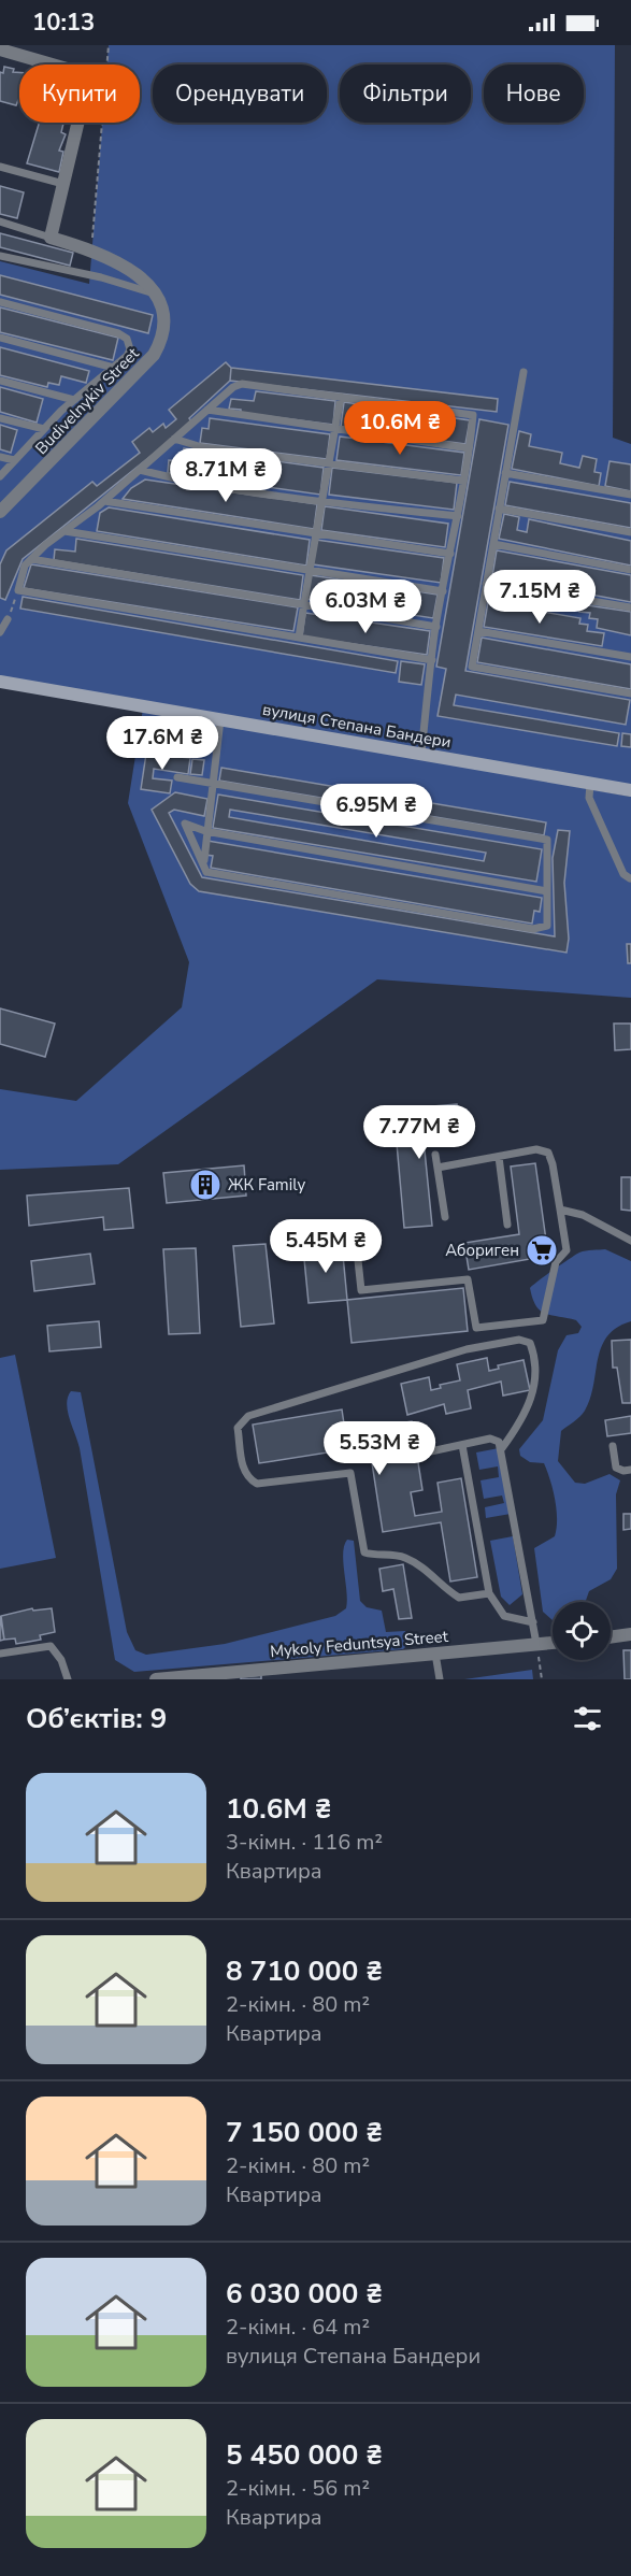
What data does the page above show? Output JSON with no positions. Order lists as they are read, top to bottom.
{
  "streets": {
    "main road": ["вулиця Степана Бандери"],
    "street": ["Budivelnykiv Street", "Mykoly Feduntsya Street"]
  },
  "places": {
    "building": ["ЖК Family"],
    "supermarket": ["Абориген"]
  },
  "page": {
    "status": "10:13",
    "chip": [
      "Купити",
      "Орендувати",
      "Фільтри",
      "Нове"
    ],
    "price": [
      "10.6M ₴",
      "8.71M ₴",
      "7.15M ₴",
      "6.03M ₴",
      "17.6M ₴",
      "6.95M ₴",
      "7.77M ₴",
      "5.45M ₴",
      "5.53M ₴"
    ],
    "heading": "Об’єктів: 9",
    "list": [
      {
        "name": "10.6M ₴",
        "note": "3-кімн. · 116 m² · Квартира"
      },
      {
        "name": "8 710 000 ₴",
        "note": "2-кімн. · 80 m² · Квартира"
      },
      {
        "name": "7 150 000 ₴",
        "note": "2-кімн. · 80 m² · Квартира"
      },
      {
        "name": "6 030 000 ₴",
        "note": "2-кімн. · 64 m² · вулиця Степана Бандери"
      },
      {
        "name": "5 450 000 ₴",
        "note": "2-кімн. · 56 m² · Квартира"
      }
    ]
  }
}
